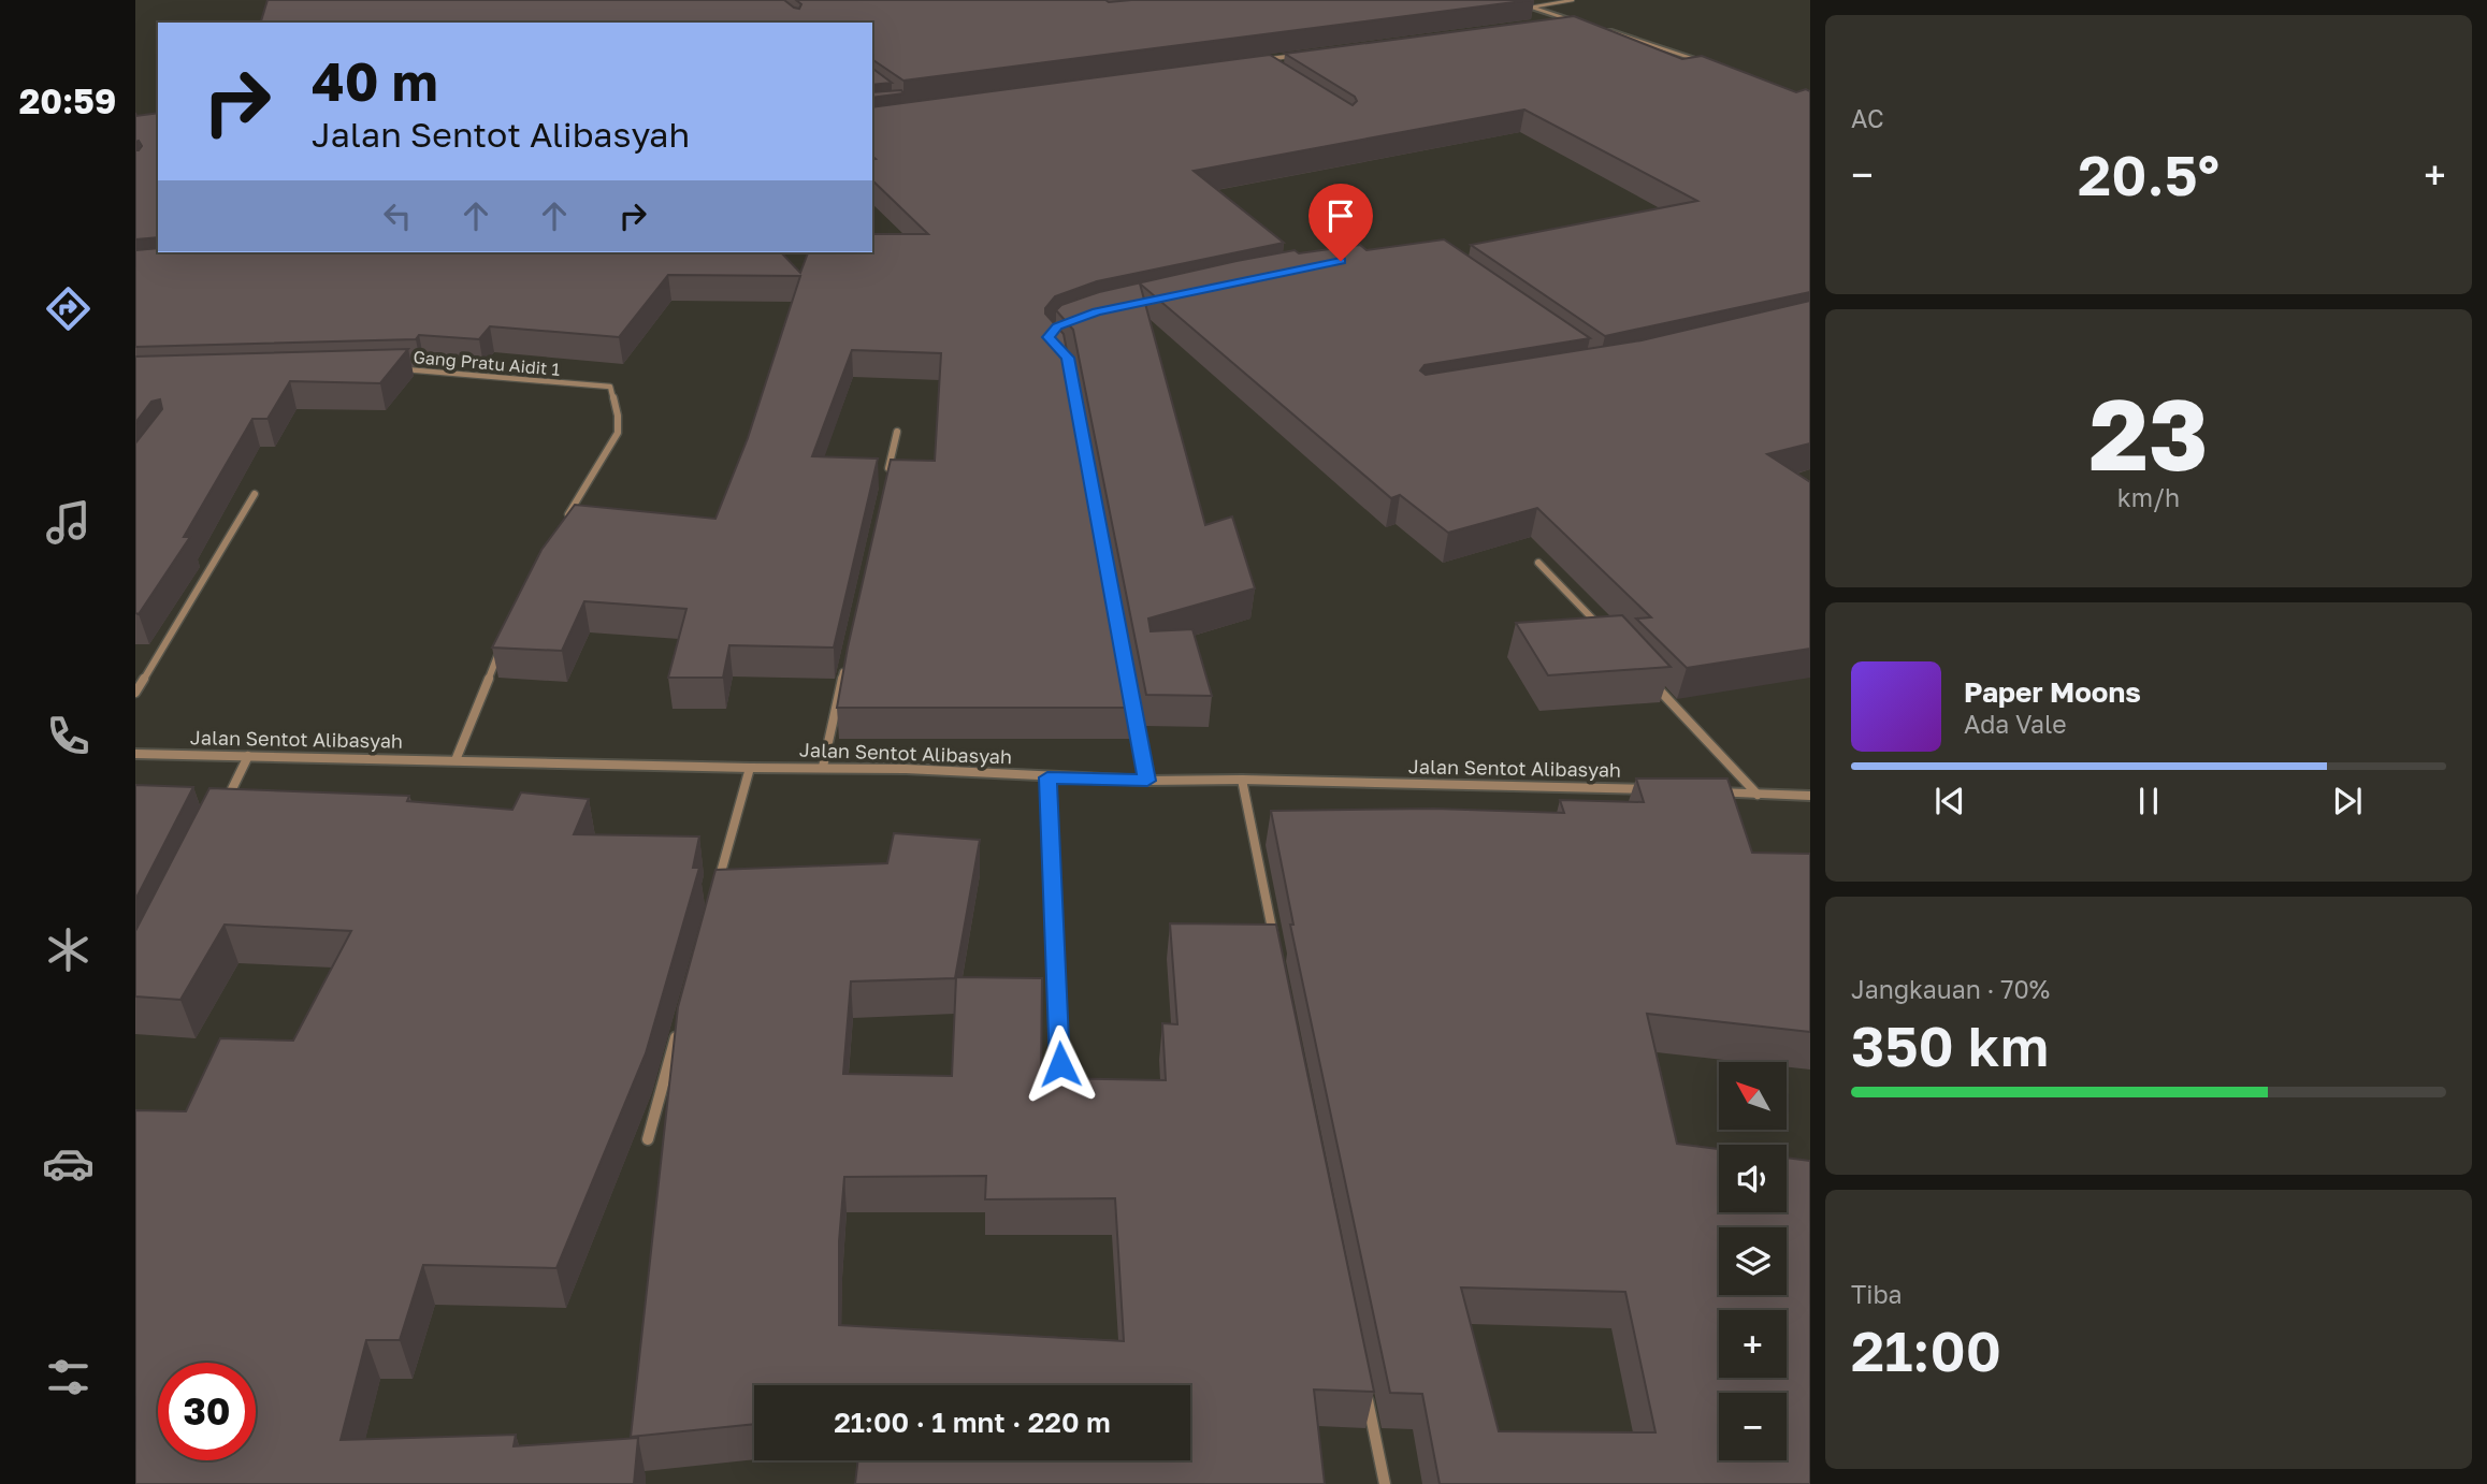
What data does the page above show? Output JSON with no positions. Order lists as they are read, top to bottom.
{
  "streets": {
    "street": ["Gang Pratu Aidit 1", "Jalan Sentot Alibasyah"]
  },
  "north": "top left",
  "page": {
    "tabs": "20:59",
    "tile": [
      "AC",
      ["23", "km/h"],
      ["Jangkauan · 70%", "350 km"],
      ["Tiba", "21:00"]
    ],
    "turn": ["40 m", "Jalan Sentot Alibasyah"],
    "heat": ["−", "20.5°", "+"],
    "song": ["Paper Moons", "Ada Vale"],
    "map_buttons": ["+", "−"],
    "limit": "30",
    "trip": "21:00 · 1 mnt · 220 m"
  }
}
